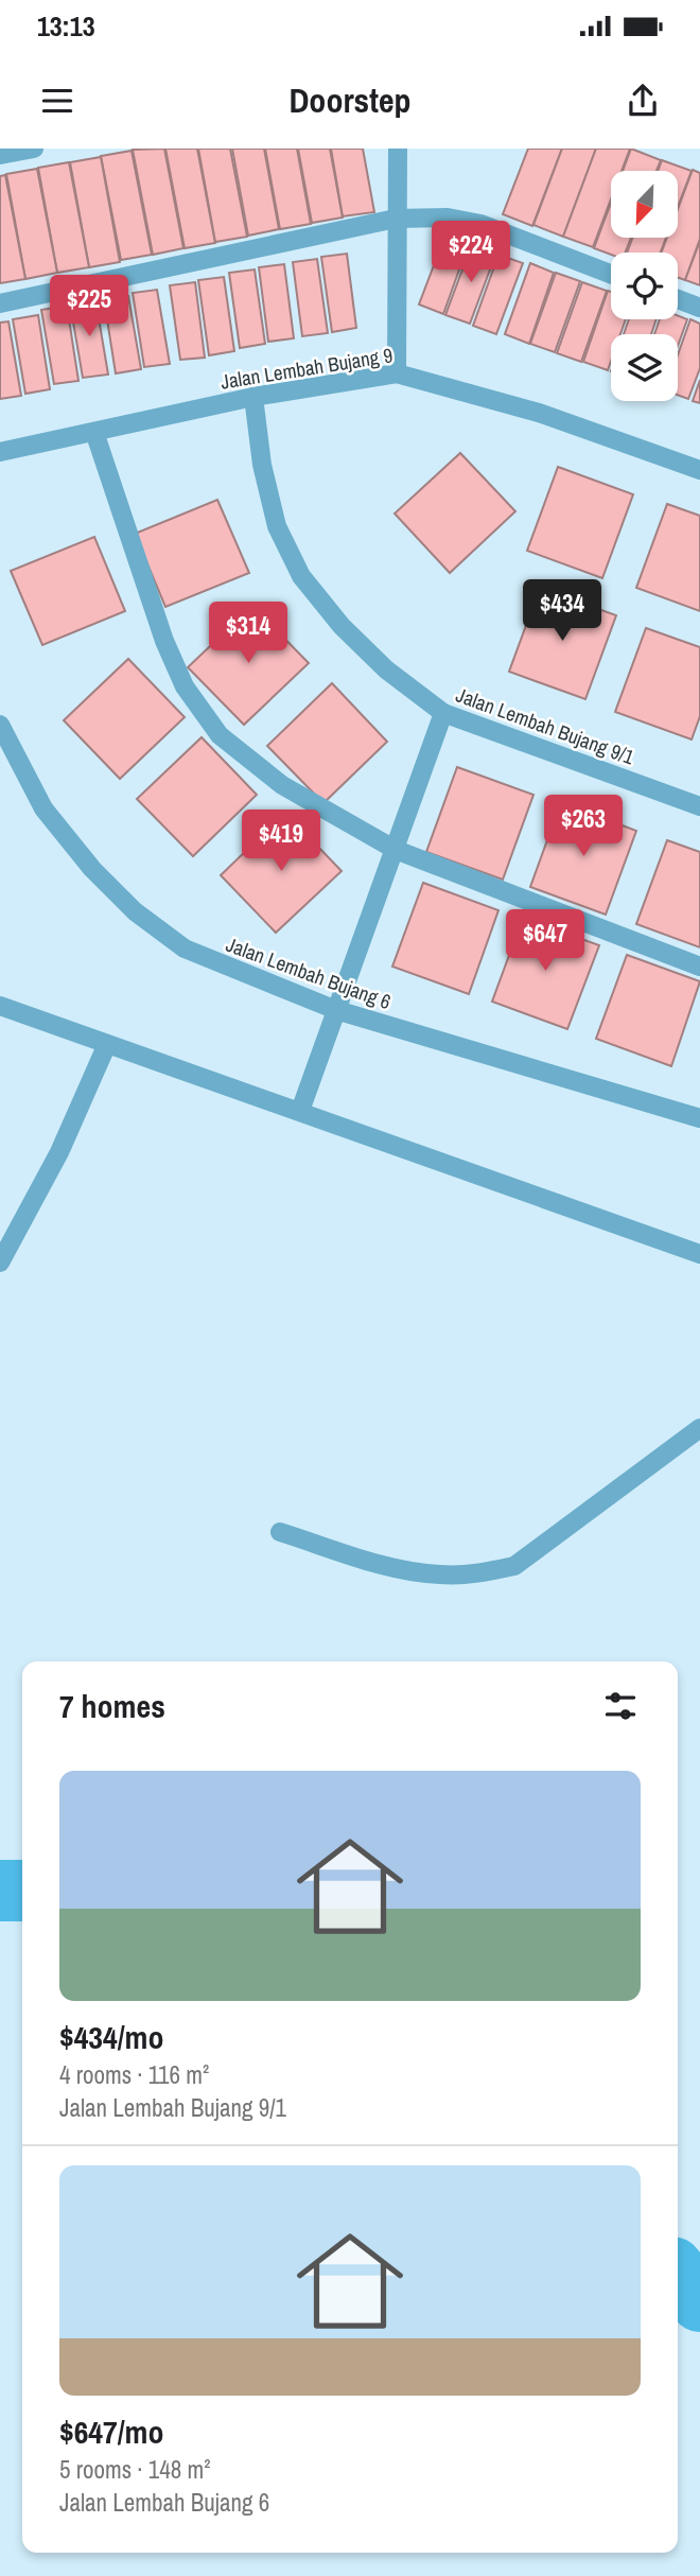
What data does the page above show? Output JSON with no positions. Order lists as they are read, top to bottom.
{
  "streets": {
    "street": ["Jalan Lembah Bujang 9", "Jalan Lembah Bujang 9/1", "Jalan Lembah Bujang 6"]
  },
  "crossings": [
    ["Jalan Lembah Bujang 9", "Jalan Lembah Bujang 9/1"]
  ],
  "north": "bottom left",
  "page": {
    "status": "13:13",
    "header": "Doorstep",
    "price": [
      "$224",
      "$225",
      "$434",
      "$314",
      "$263",
      "$419",
      "$647"
    ],
    "heading": "7 homes",
    "list": [
      {
        "name": "$434/mo",
        "note": "4 rooms · 116 m² · Jalan Lembah Bujang 9/1"
      },
      {
        "name": "$647/mo",
        "note": "5 rooms · 148 m² · Jalan Lembah Bujang 6"
      }
    ]
  }
}
